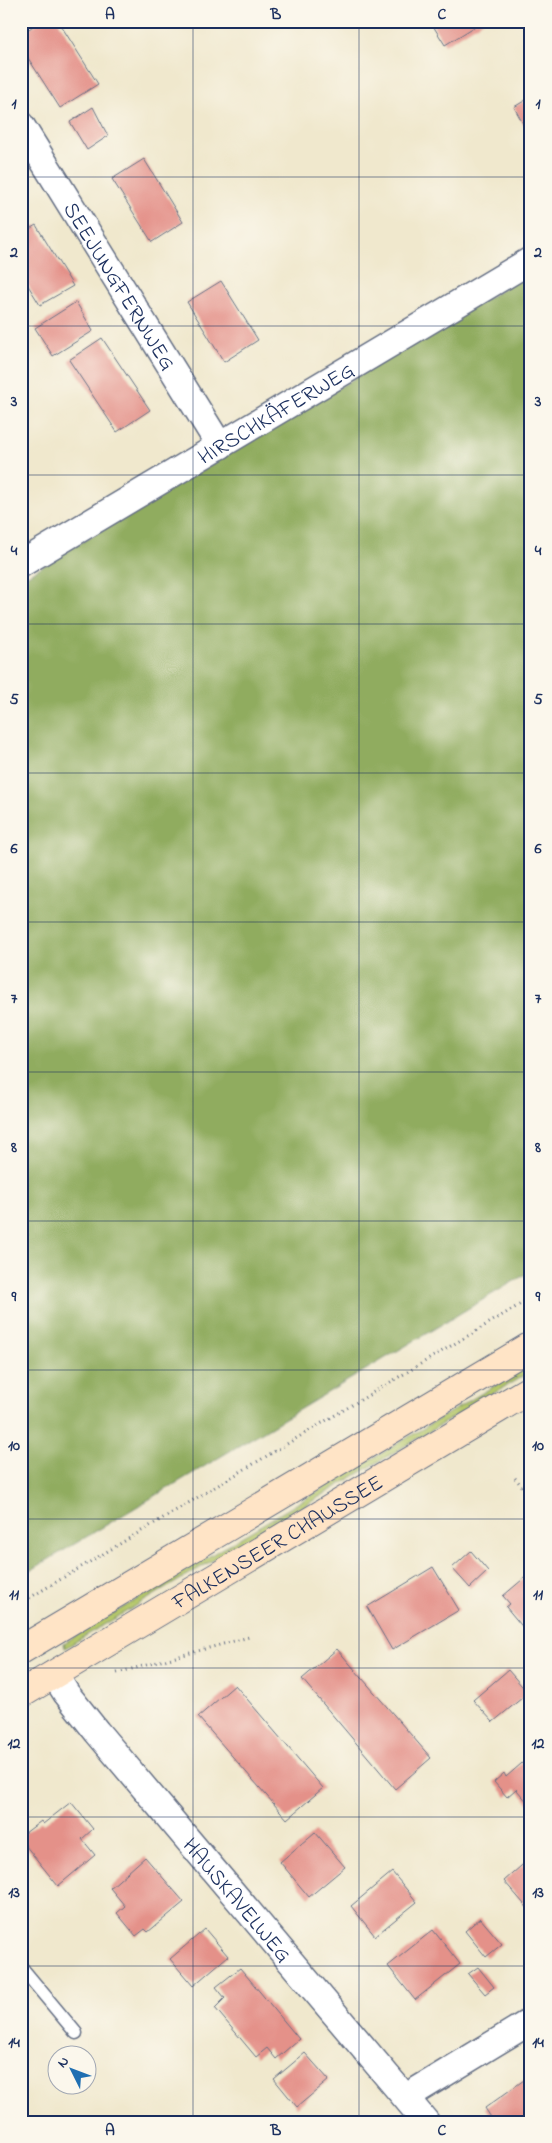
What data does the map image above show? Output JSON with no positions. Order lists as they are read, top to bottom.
{
  "streets": {
    "main road": ["FALKENSEER CHAUSSEE"],
    "street": ["SEEJUNGFERNWEG", "HIRSCHKÄFERWEG", "HAUSKAVELWEG"]
  },
  "crossings": [
    ["SEEJUNGFERNWEG", "HIRSCHKÄFERWEG"],
    ["FALKENSEER CHAUSSEE", "HAUSKAVELWEG"]
  ],
  "north": "top left",
  "grid": {
    "columns": ["A", "B", "C"],
    "rows": [
      "1",
      "2",
      "3",
      "4",
      "5",
      "6",
      "7",
      "8",
      "9",
      "10",
      "11",
      "12",
      "13",
      "14"
    ]
  }
}
